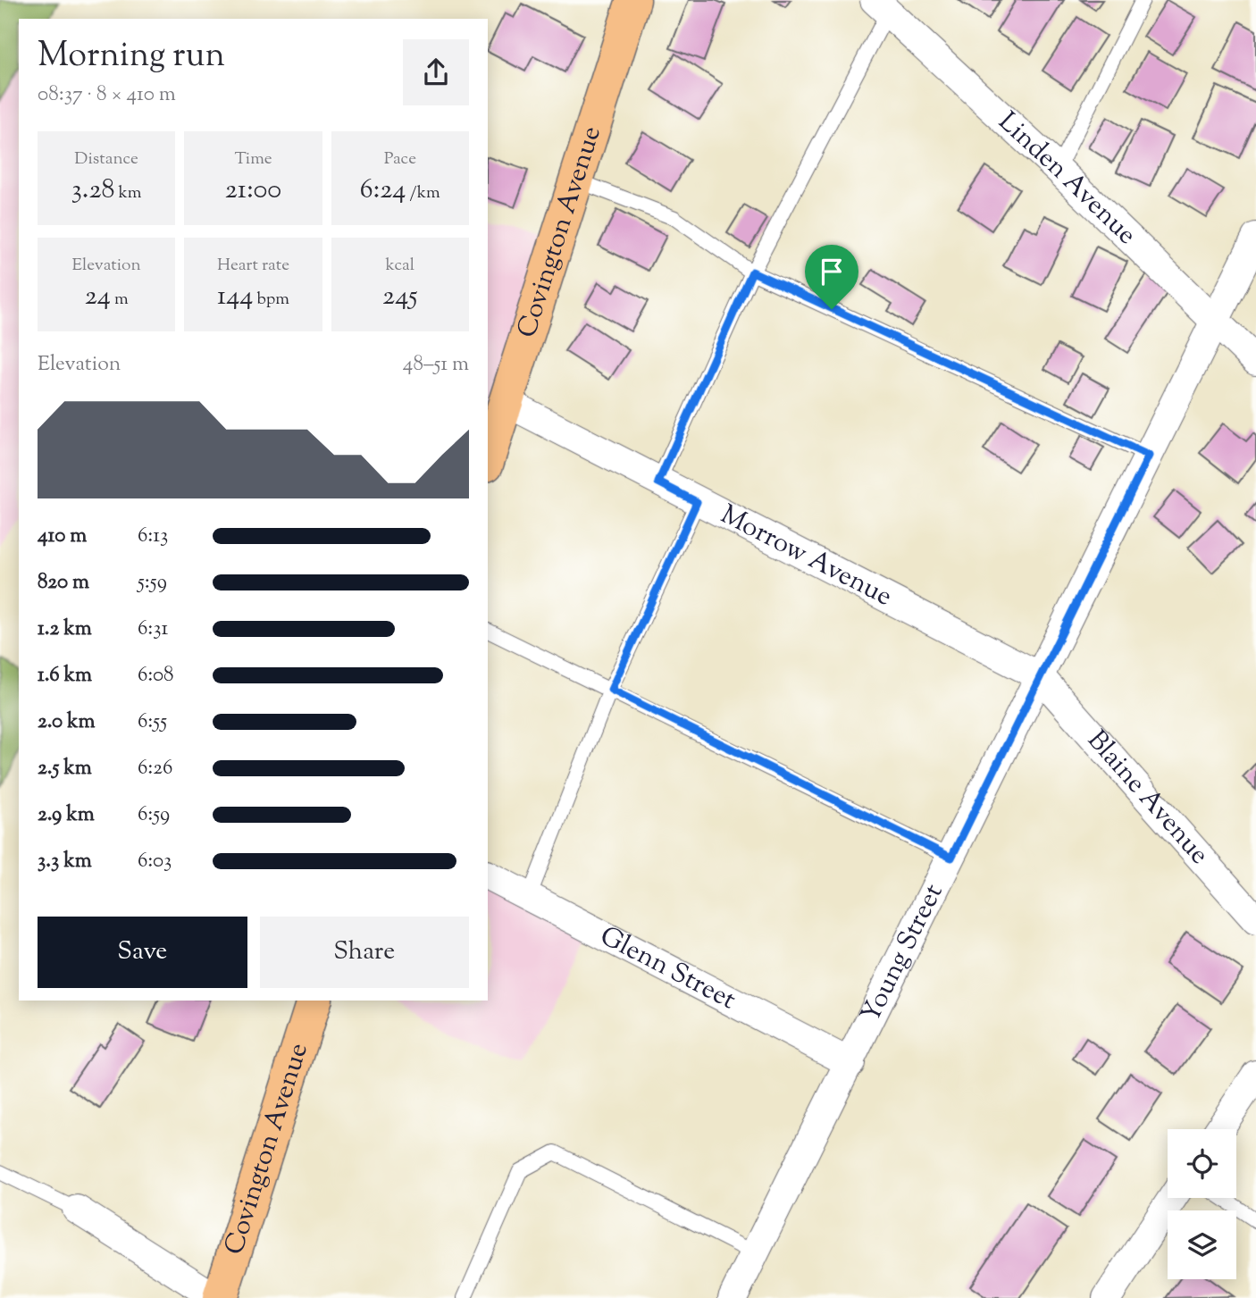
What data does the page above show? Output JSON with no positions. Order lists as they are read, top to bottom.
{
  "streets": {
    "main road": ["Covington Avenue"],
    "street": [
      "Linden Avenue",
      "Morrow Avenue",
      "Blaine Avenue",
      "Young Street",
      "Glenn Street"
    ]
  },
  "crossings": [
    ["Linden Avenue", "Young Street"],
    ["Covington Avenue", "Morrow Avenue"],
    ["Morrow Avenue", "Blaine Avenue"],
    ["Morrow Avenue", "Young Street"],
    ["Blaine Avenue", "Young Street"],
    ["Young Street", "Glenn Street"]
  ],
  "page": {
    "heading": ["Morning run", "08:37 · 8 × 410 m"],
    "stats": [
      ["Distance", "3.28 km"],
      ["Time", "21:00"],
      ["Pace", "6:24 /km"],
      ["Elevation", "24 m"],
      ["Heart rate", "144 bpm"],
      ["kcal", "245"]
    ],
    "chart": ["Elevation", "48–51 m"],
    "list": [
      {
        "name": "410 m",
        "note": "6:13"
      },
      {
        "name": "820 m",
        "note": "5:59"
      },
      {
        "name": "1.2 km",
        "note": "6:31"
      },
      {
        "name": "1.6 km",
        "note": "6:08"
      },
      {
        "name": "2.0 km",
        "note": "6:55"
      },
      {
        "name": "2.5 km",
        "note": "6:26"
      },
      {
        "name": "2.9 km",
        "note": "6:59"
      },
      {
        "name": "3.3 km",
        "note": "6:03"
      }
    ],
    "buttons": ["Save", "Share"]
  }
}
